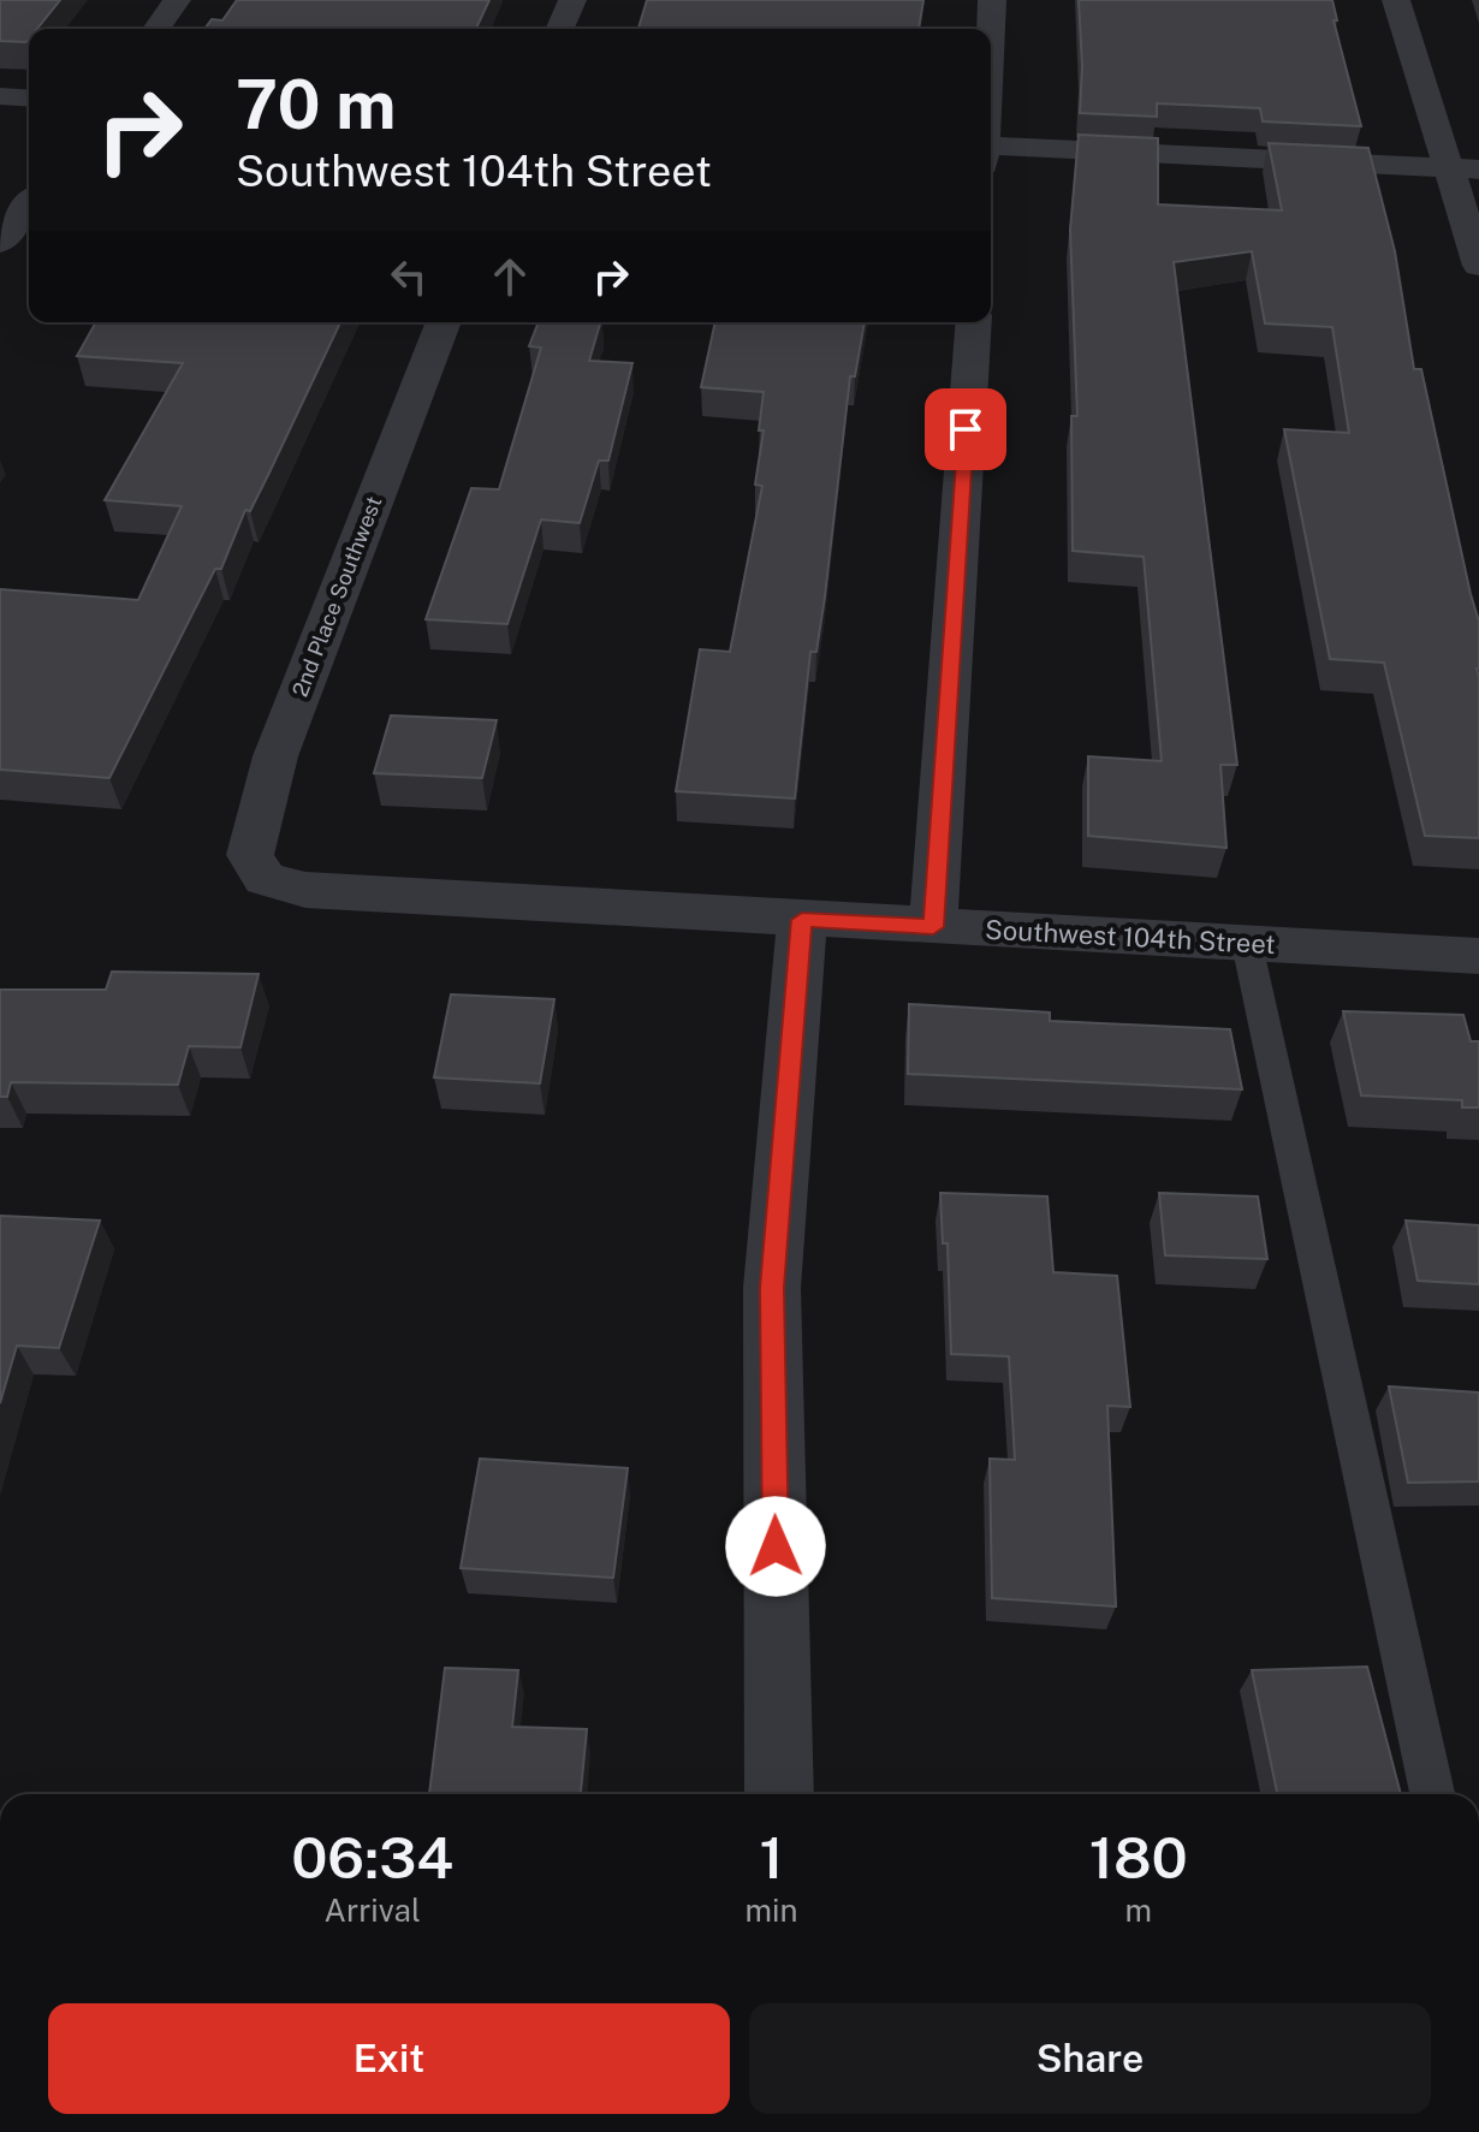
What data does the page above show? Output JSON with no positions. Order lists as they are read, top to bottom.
{
  "streets": {
    "street": ["2nd Place Southwest", "Southwest 104th Street"]
  },
  "crossings": [
    ["2nd Place Southwest", "Southwest 104th Street"]
  ],
  "page": {
    "turn": ["70 m", "Southwest 104th Street"],
    "eta": [
      "06:34",
      "Arrival",
      "1",
      "min",
      "180",
      "m"
    ],
    "buttons": ["Exit", "Share"]
  }
}
